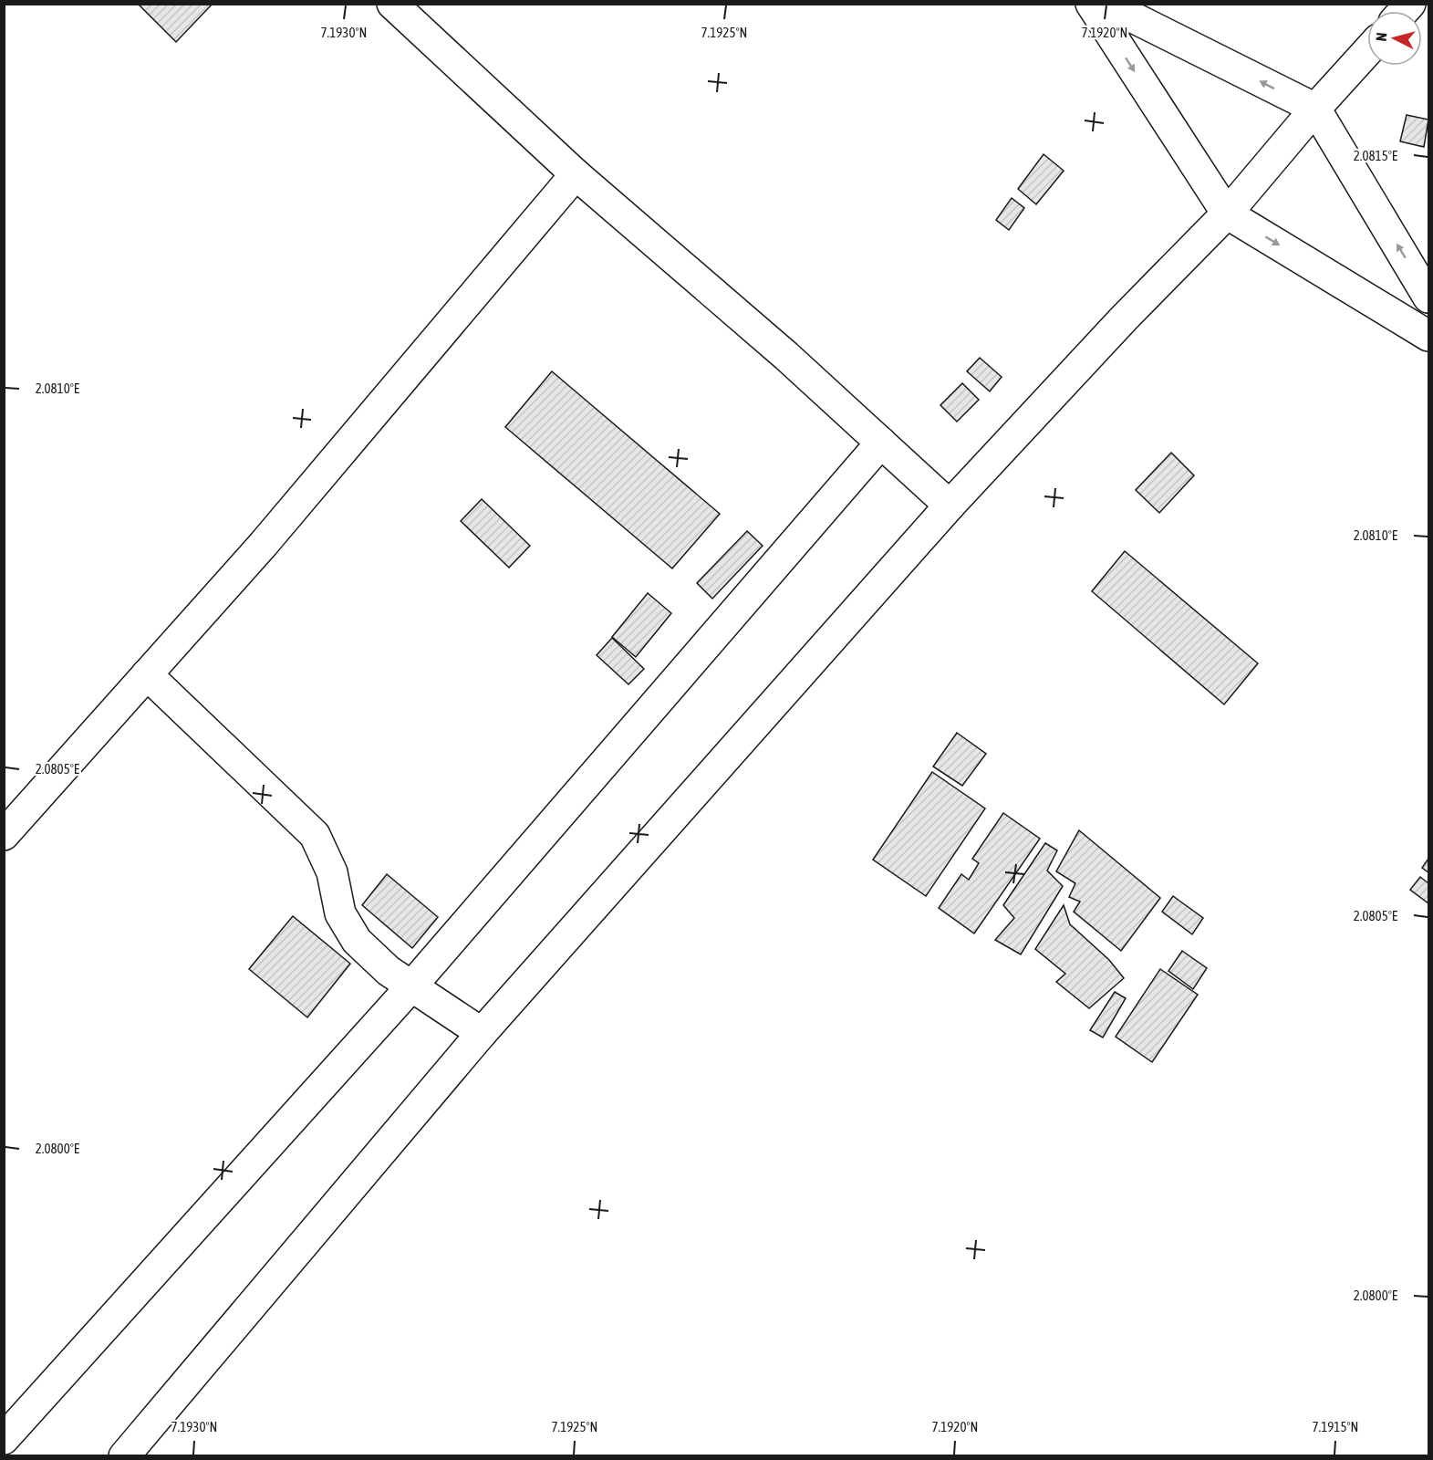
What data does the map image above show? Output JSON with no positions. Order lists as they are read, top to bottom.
{
  "north": "left",
  "coordinates": [
    "7.1930°N",
    "7.1925°N",
    "7.1920°N",
    "2.0815°E",
    "2.0810°E",
    "2.0805°E",
    "2.0800°E",
    "7.1915°N"
  ]
}
